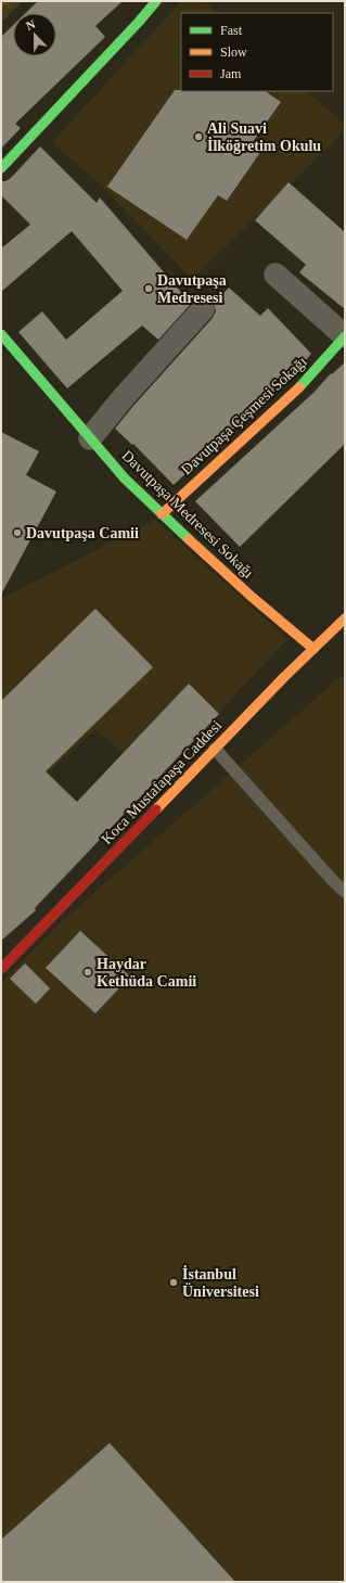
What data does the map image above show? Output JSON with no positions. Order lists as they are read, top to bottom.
{
  "streets": {
    "street": ["Davutpaşa Çeşmesi Sokağı", "Davutpaşa Medresesi Sokağı", "Koca Mustafapaşa Caddesi"]
  },
  "crossings": [
    ["Davutpaşa Çeşmesi Sokağı", "Davutpaşa Medresesi Sokağı"],
    ["Davutpaşa Medresesi Sokağı", "Koca Mustafapaşa Caddesi"]
  ],
  "places": [
    "Ali Suavi İlköğretim Okulu",
    "Davutpaşa Medresesi",
    "Davutpaşa Camii",
    "Haydar Kethüda Camii",
    "İstanbul Üniversitesi"
  ],
  "legend": ["Fast", "Slow", "Jam"],
  "north": "top"
}
